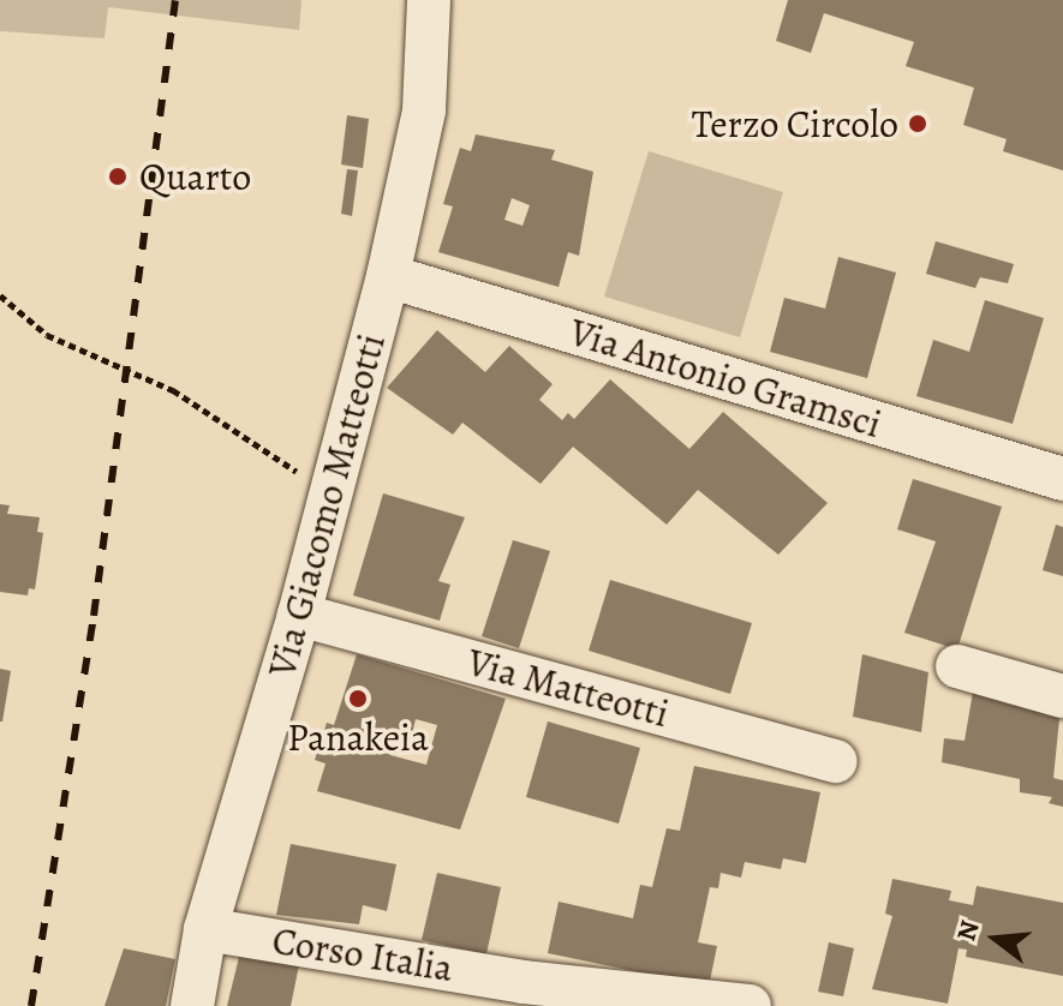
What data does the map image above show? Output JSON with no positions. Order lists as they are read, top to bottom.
{
  "streets": {
    "street": [
      "Via Antonio Gramsci",
      "Via Giacomo Matteotti",
      "Via Matteotti",
      "Corso Italia"
    ]
  },
  "crossings": [
    ["Via Antonio Gramsci", "Via Giacomo Matteotti"],
    ["Via Giacomo Matteotti", "Via Matteotti"],
    ["Via Giacomo Matteotti", "Corso Italia"]
  ],
  "places": ["Terzo Circolo", "Quarto", "Panakeia"],
  "north": "left"
}
